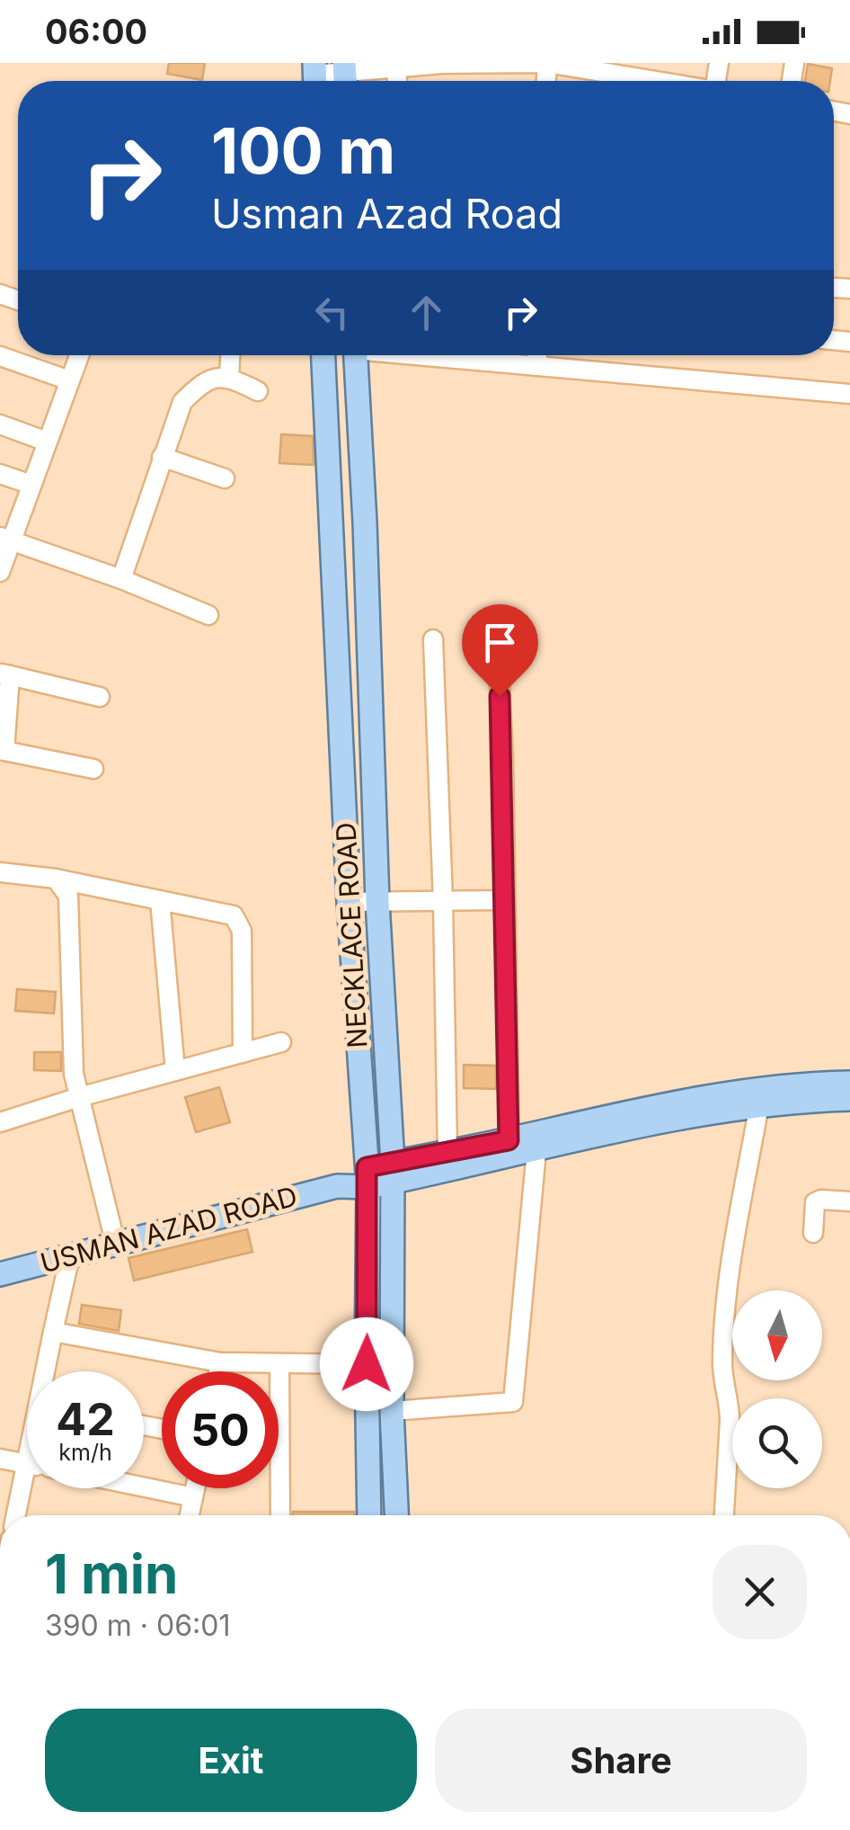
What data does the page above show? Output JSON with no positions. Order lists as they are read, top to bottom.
{
  "streets": {
    "main road": ["NECKLACE ROAD", "USMAN AZAD ROAD"]
  },
  "crossings": [
    ["NECKLACE ROAD", "USMAN AZAD ROAD"]
  ],
  "north": "bottom",
  "page": {
    "status": "06:00",
    "turn": ["100 m", "Usman Azad Road"],
    "speed": "42 km/h",
    "limit": "50",
    "heading": ["1 min", "390 m · 06:01"],
    "buttons": ["Exit", "Share"]
  }
}
